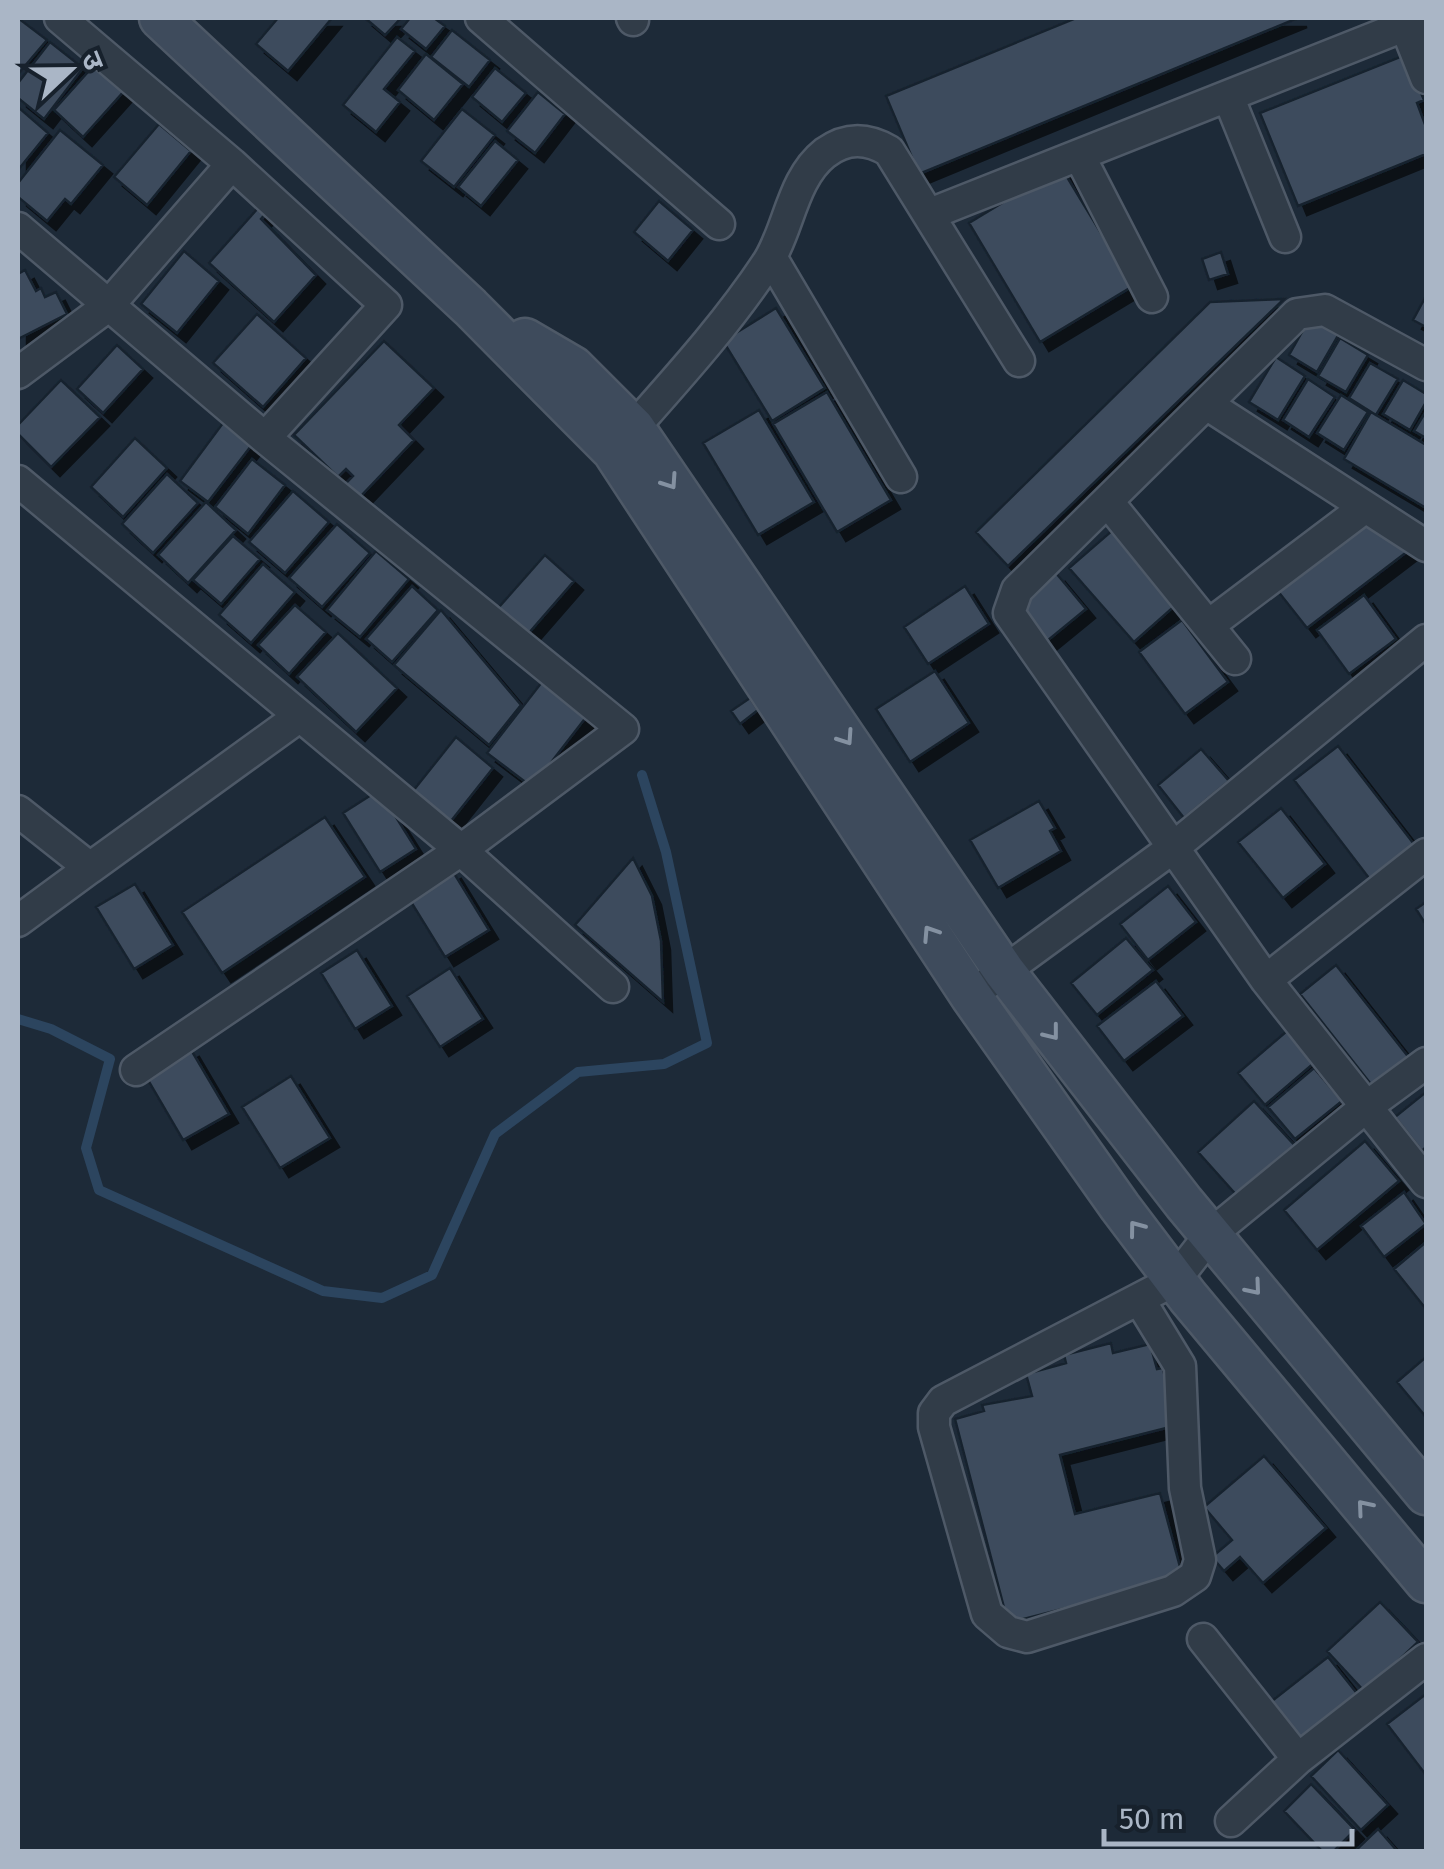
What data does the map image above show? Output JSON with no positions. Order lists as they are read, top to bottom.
{
  "scale_bar": "50 m",
  "north": "right"
}
